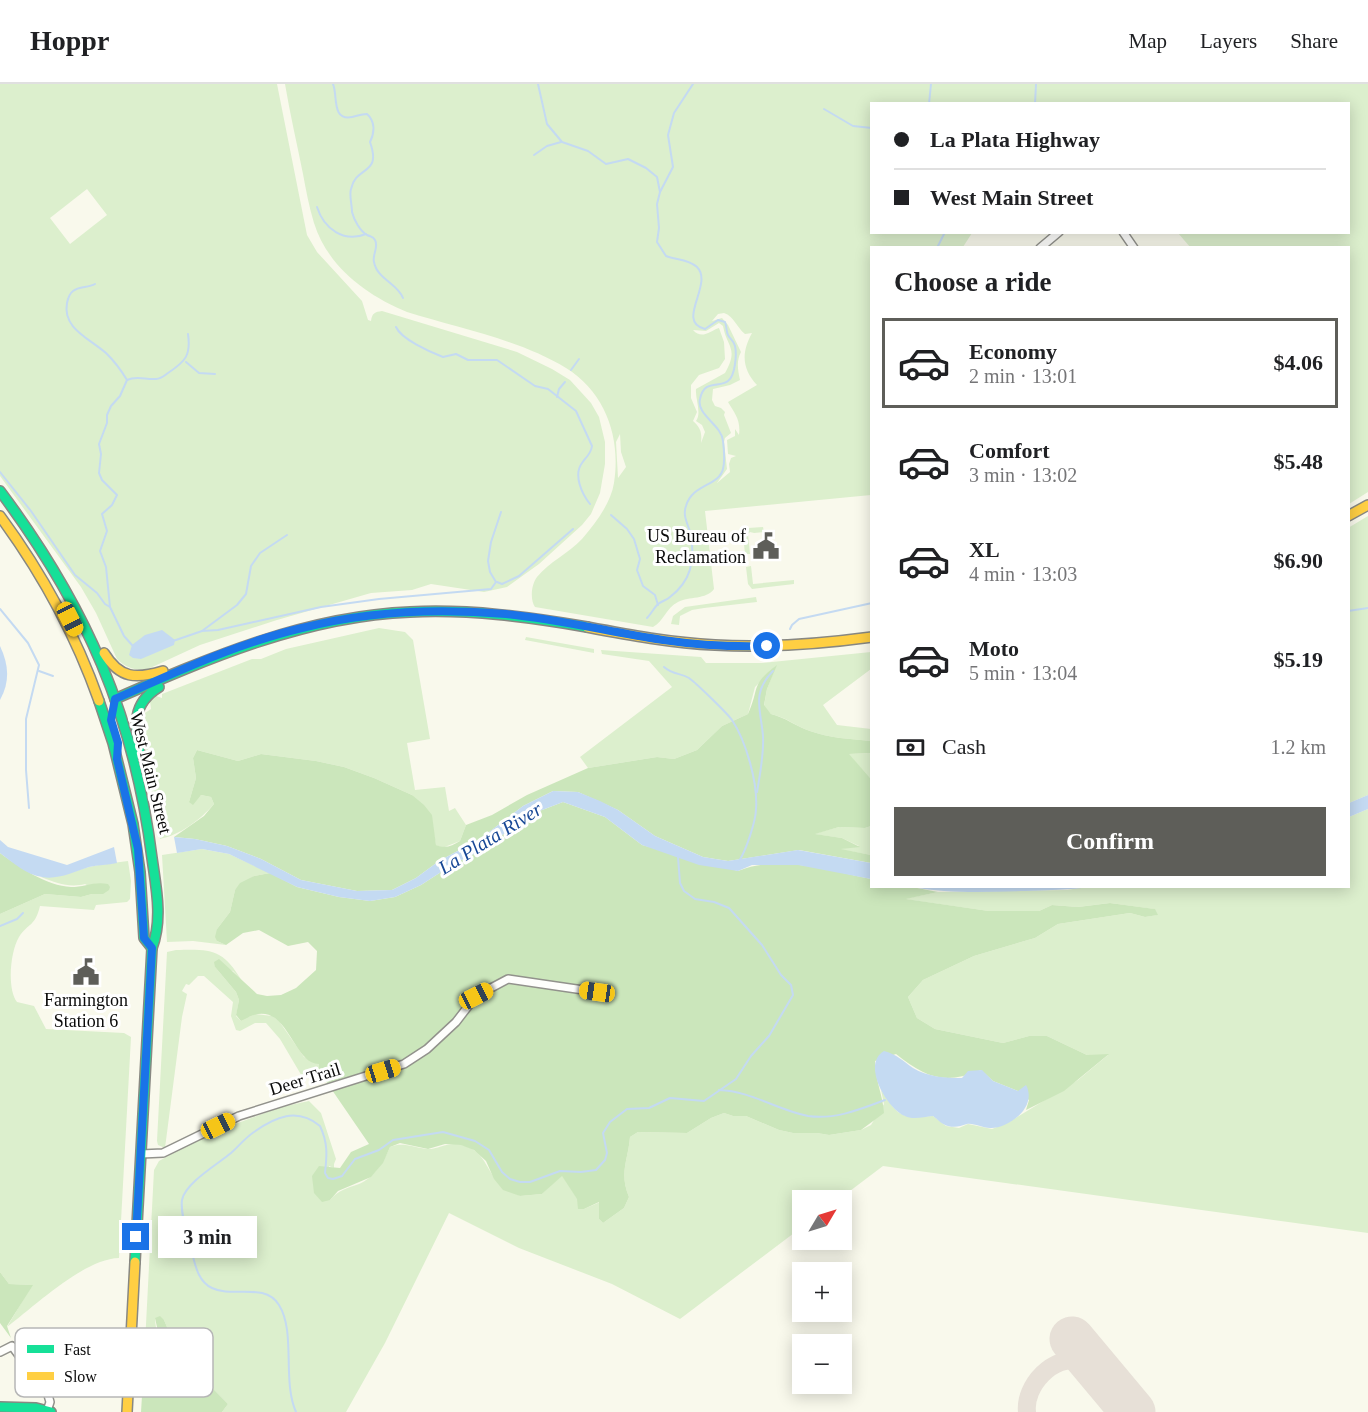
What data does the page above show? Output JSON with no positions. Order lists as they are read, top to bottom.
{
  "streets": {
    "main road": ["West Main Street"],
    "street": ["Deer Trail"]
  },
  "crossings": [
    ["West Main Street", "Deer Trail"]
  ],
  "water": ["La Plata River"],
  "places": {
    "public building": ["US Bureau of Reclamation", "Farmington Station 6"]
  },
  "legend": ["Fast", "Slow"],
  "north": "top right",
  "page": {
    "header": "Hoppr",
    "nav": ["Map", "Layers", "Share"],
    "banner": ["La Plata Highway", "West Main Street"],
    "heading": "Choose a ride",
    "list": [
      {
        "name": "Economy",
        "note": "2 min · 13:01",
        "value": "$4.06"
      },
      {
        "name": "Comfort",
        "note": "3 min · 13:02",
        "value": "$5.48"
      },
      {
        "name": "XL",
        "note": "4 min · 13:03",
        "value": "$6.90"
      },
      {
        "name": "Moto",
        "note": "5 min · 13:04",
        "value": "$5.19"
      }
    ],
    "pay": ["Cash", "1.2 km"],
    "buttons": "Confirm",
    "map_buttons": ["+", "−"],
    "bubble": "3 min"
  }
}
